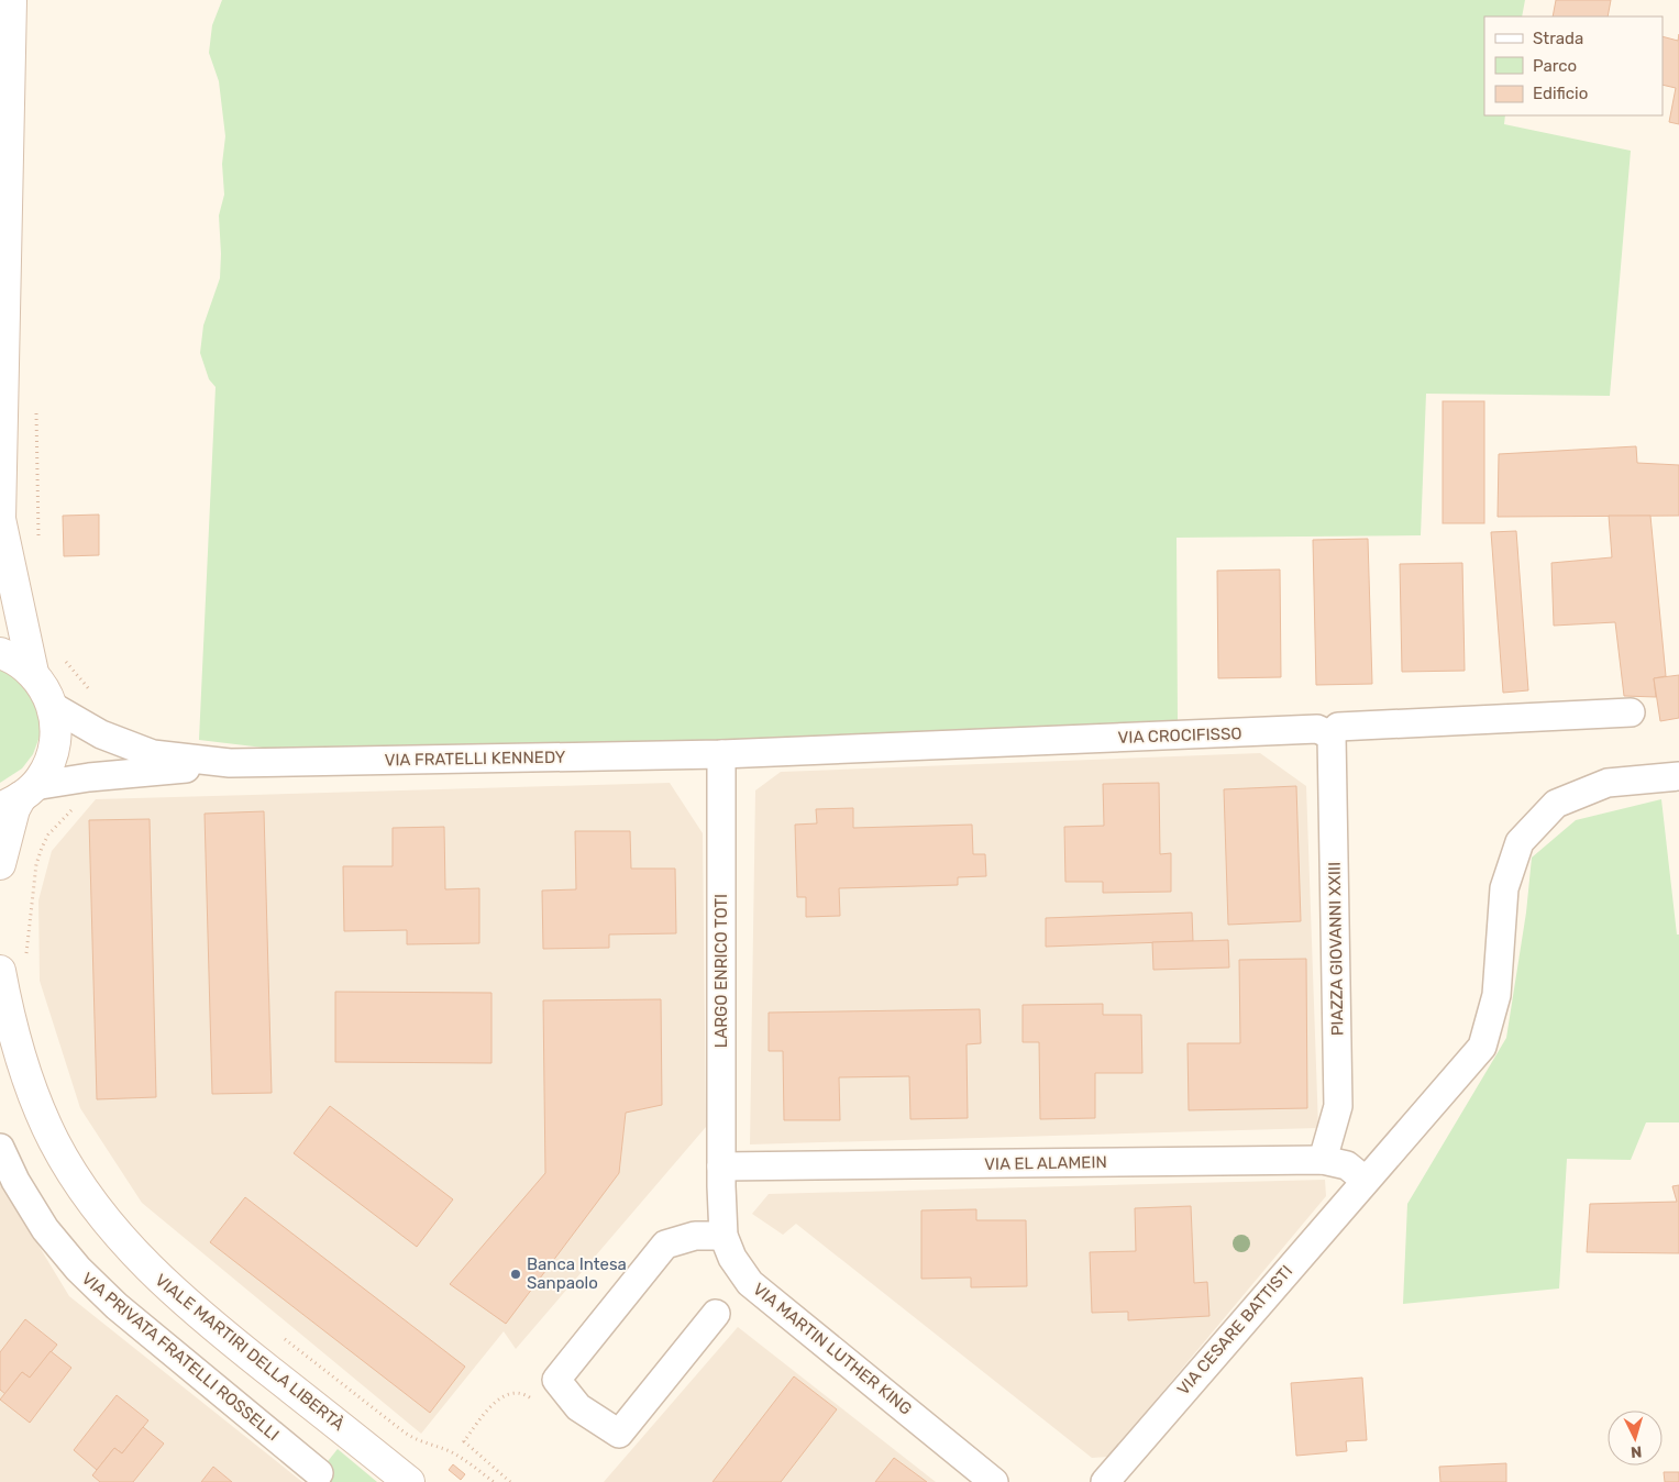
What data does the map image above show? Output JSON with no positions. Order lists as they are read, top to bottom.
{
  "streets": {
    "street": [
      "VIA CROCIFISSO",
      "VIA FRATELLI KENNEDY",
      "PIAZZA GIOVANNI XXIII",
      "LARGO ENRICO TOTI",
      "VIA EL ALAMEIN",
      "VIA CESARE BATTISTI",
      "VIA MARTIN LUTHER KING",
      "VIALE MARTIRI DELLA LIBERTÀ",
      "VIA PRIVATA FRATELLI ROSSELLI"
    ]
  },
  "crossings": [
    ["VIA CROCIFISSO", "VIA FRATELLI KENNEDY"],
    ["VIA CROCIFISSO", "PIAZZA GIOVANNI XXIII"],
    ["VIA CROCIFISSO", "LARGO ENRICO TOTI"],
    ["VIA FRATELLI KENNEDY", "LARGO ENRICO TOTI"],
    ["PIAZZA GIOVANNI XXIII", "VIA EL ALAMEIN"],
    ["LARGO ENRICO TOTI", "VIA EL ALAMEIN"],
    ["LARGO ENRICO TOTI", "VIA MARTIN LUTHER KING"],
    ["VIA EL ALAMEIN", "VIA CESARE BATTISTI"],
    ["VIA EL ALAMEIN", "VIA MARTIN LUTHER KING"]
  ],
  "places": ["Banca Intesa Sanpaolo"],
  "legend": ["Strada", "Parco", "Edificio"],
  "north": "bottom"
}
